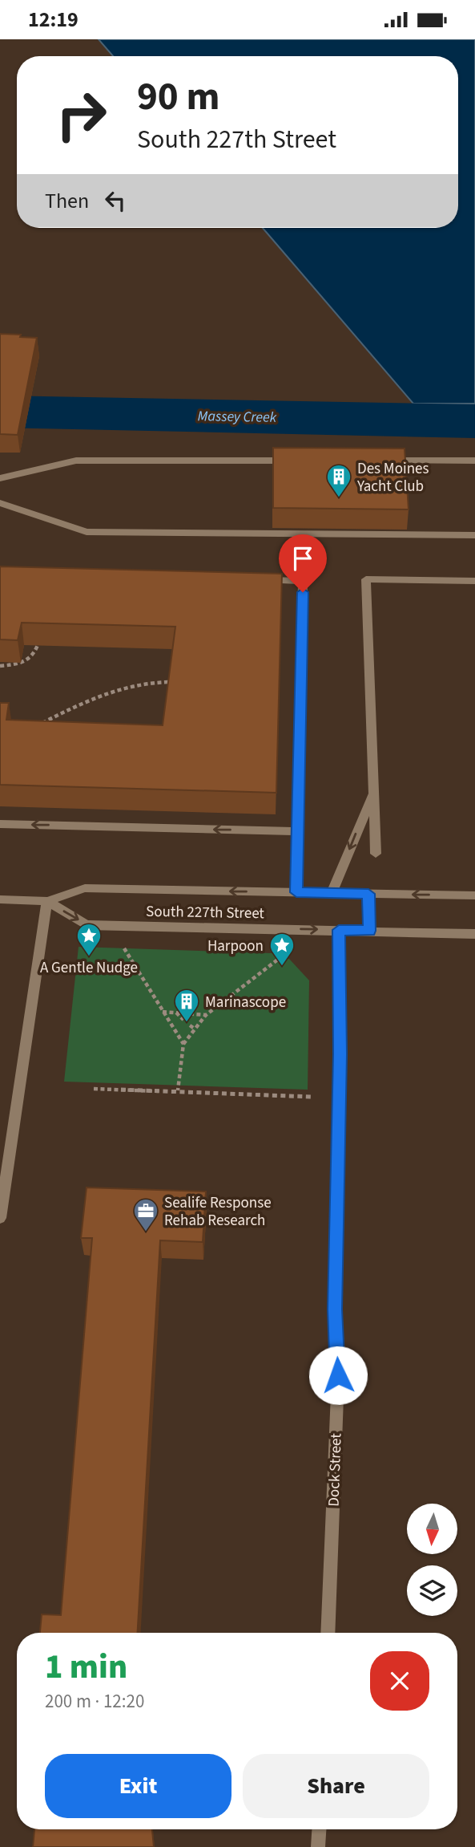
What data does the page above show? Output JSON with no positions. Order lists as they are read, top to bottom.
{
  "streets": {
    "street": ["South 227th Street", "Dock Street"]
  },
  "crossings": [
    ["South 227th Street", "Dock Street"]
  ],
  "water": ["Massey Creek"],
  "places": {
    "building": ["Des Moines Yacht Club", "Marinascope"],
    "place": ["A Gentle Nudge", "Harpoon"],
    "office": ["Sealife Response Rehab Research"]
  },
  "north": "bottom",
  "page": {
    "status": "12:19",
    "turn": ["90 m", "South 227th Street"],
    "then": "Then",
    "heading": ["1 min", "200 m · 12:20"],
    "buttons": ["Exit", "Share"]
  }
}
